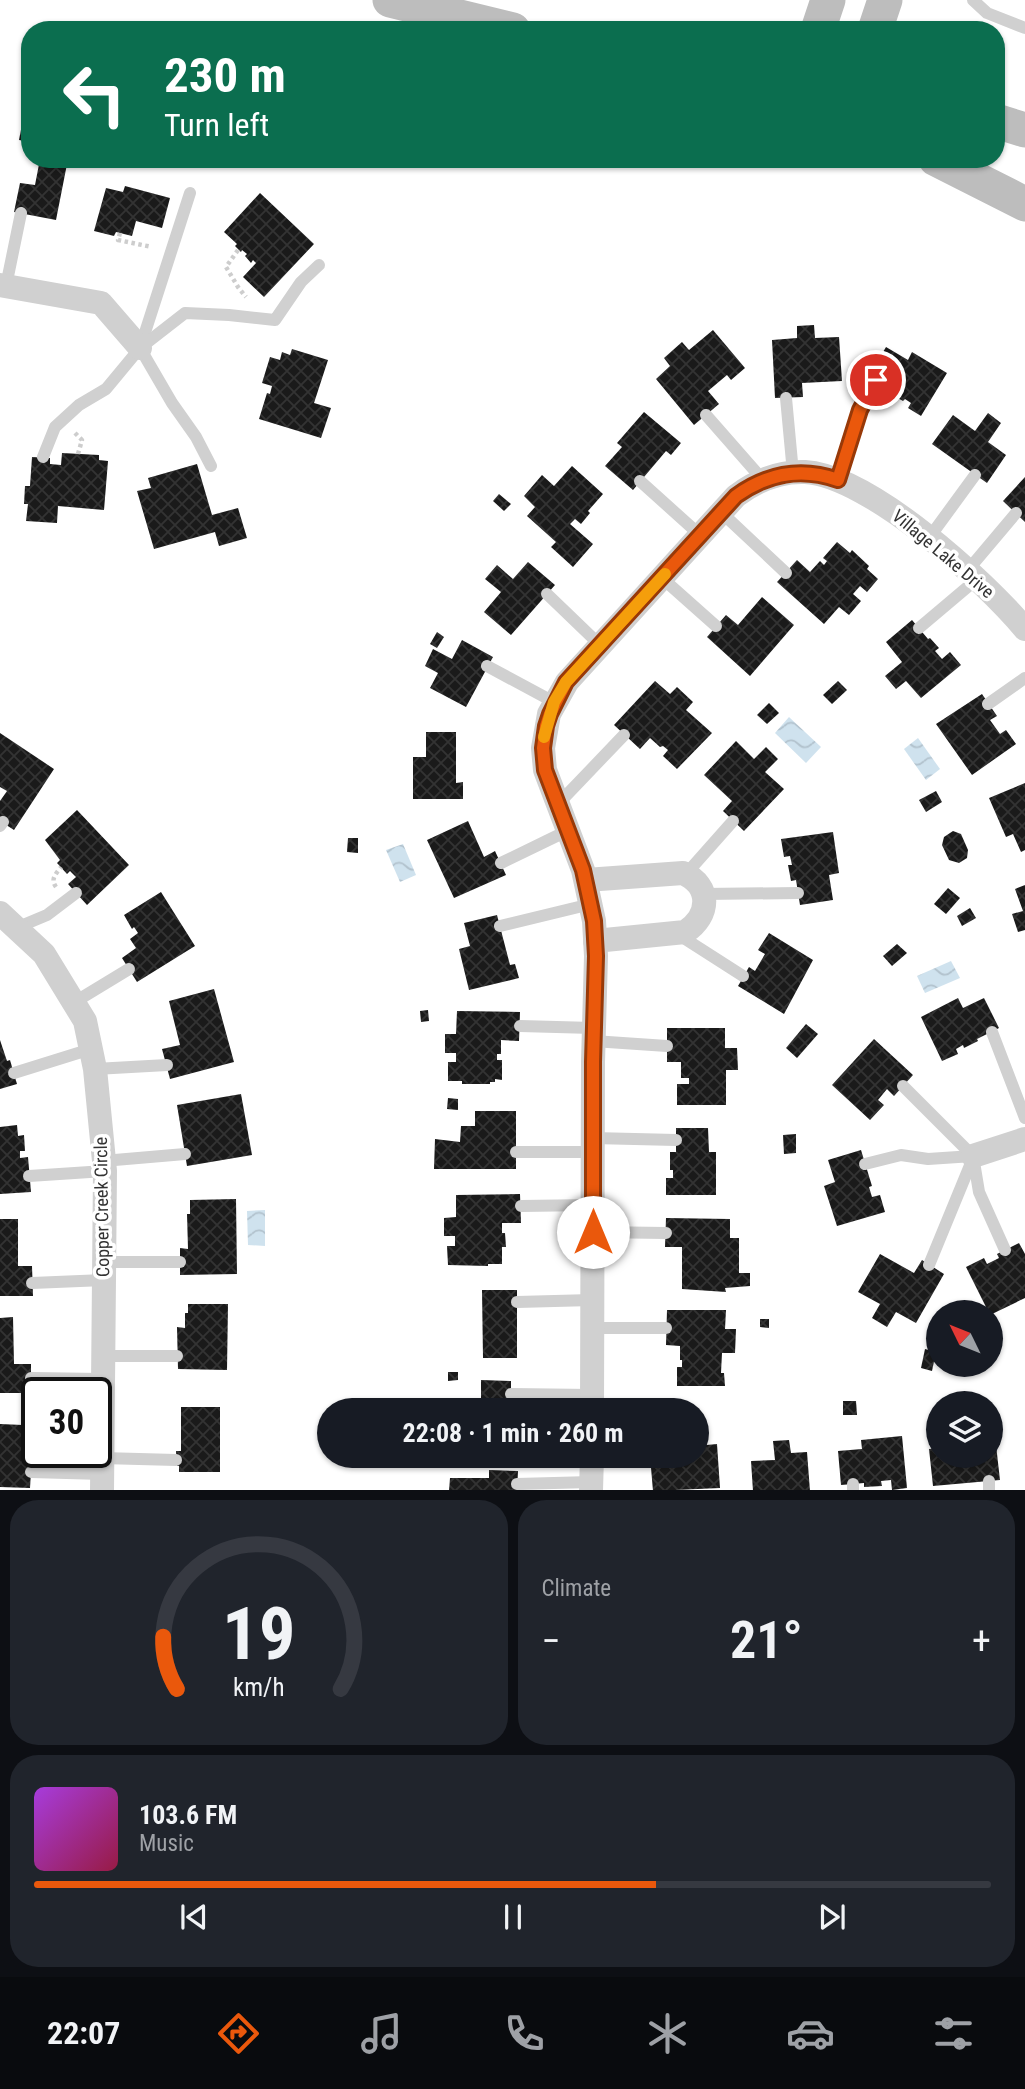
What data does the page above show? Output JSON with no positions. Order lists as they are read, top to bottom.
{
  "streets": {
    "street": ["Village Lake Drive", "Copper Creek Circle"]
  },
  "north": "top left",
  "page": {
    "turn": ["230 m", "Turn left"],
    "limit": "30",
    "trip": "22:08 · 1 min · 260 m",
    "tile": "Climate",
    "heat": ["−", "21°", "+"],
    "song": ["103.6 FM", "Music"],
    "tabs": "22:07",
    "gauge": ["19", "km/h"]
  }
}
